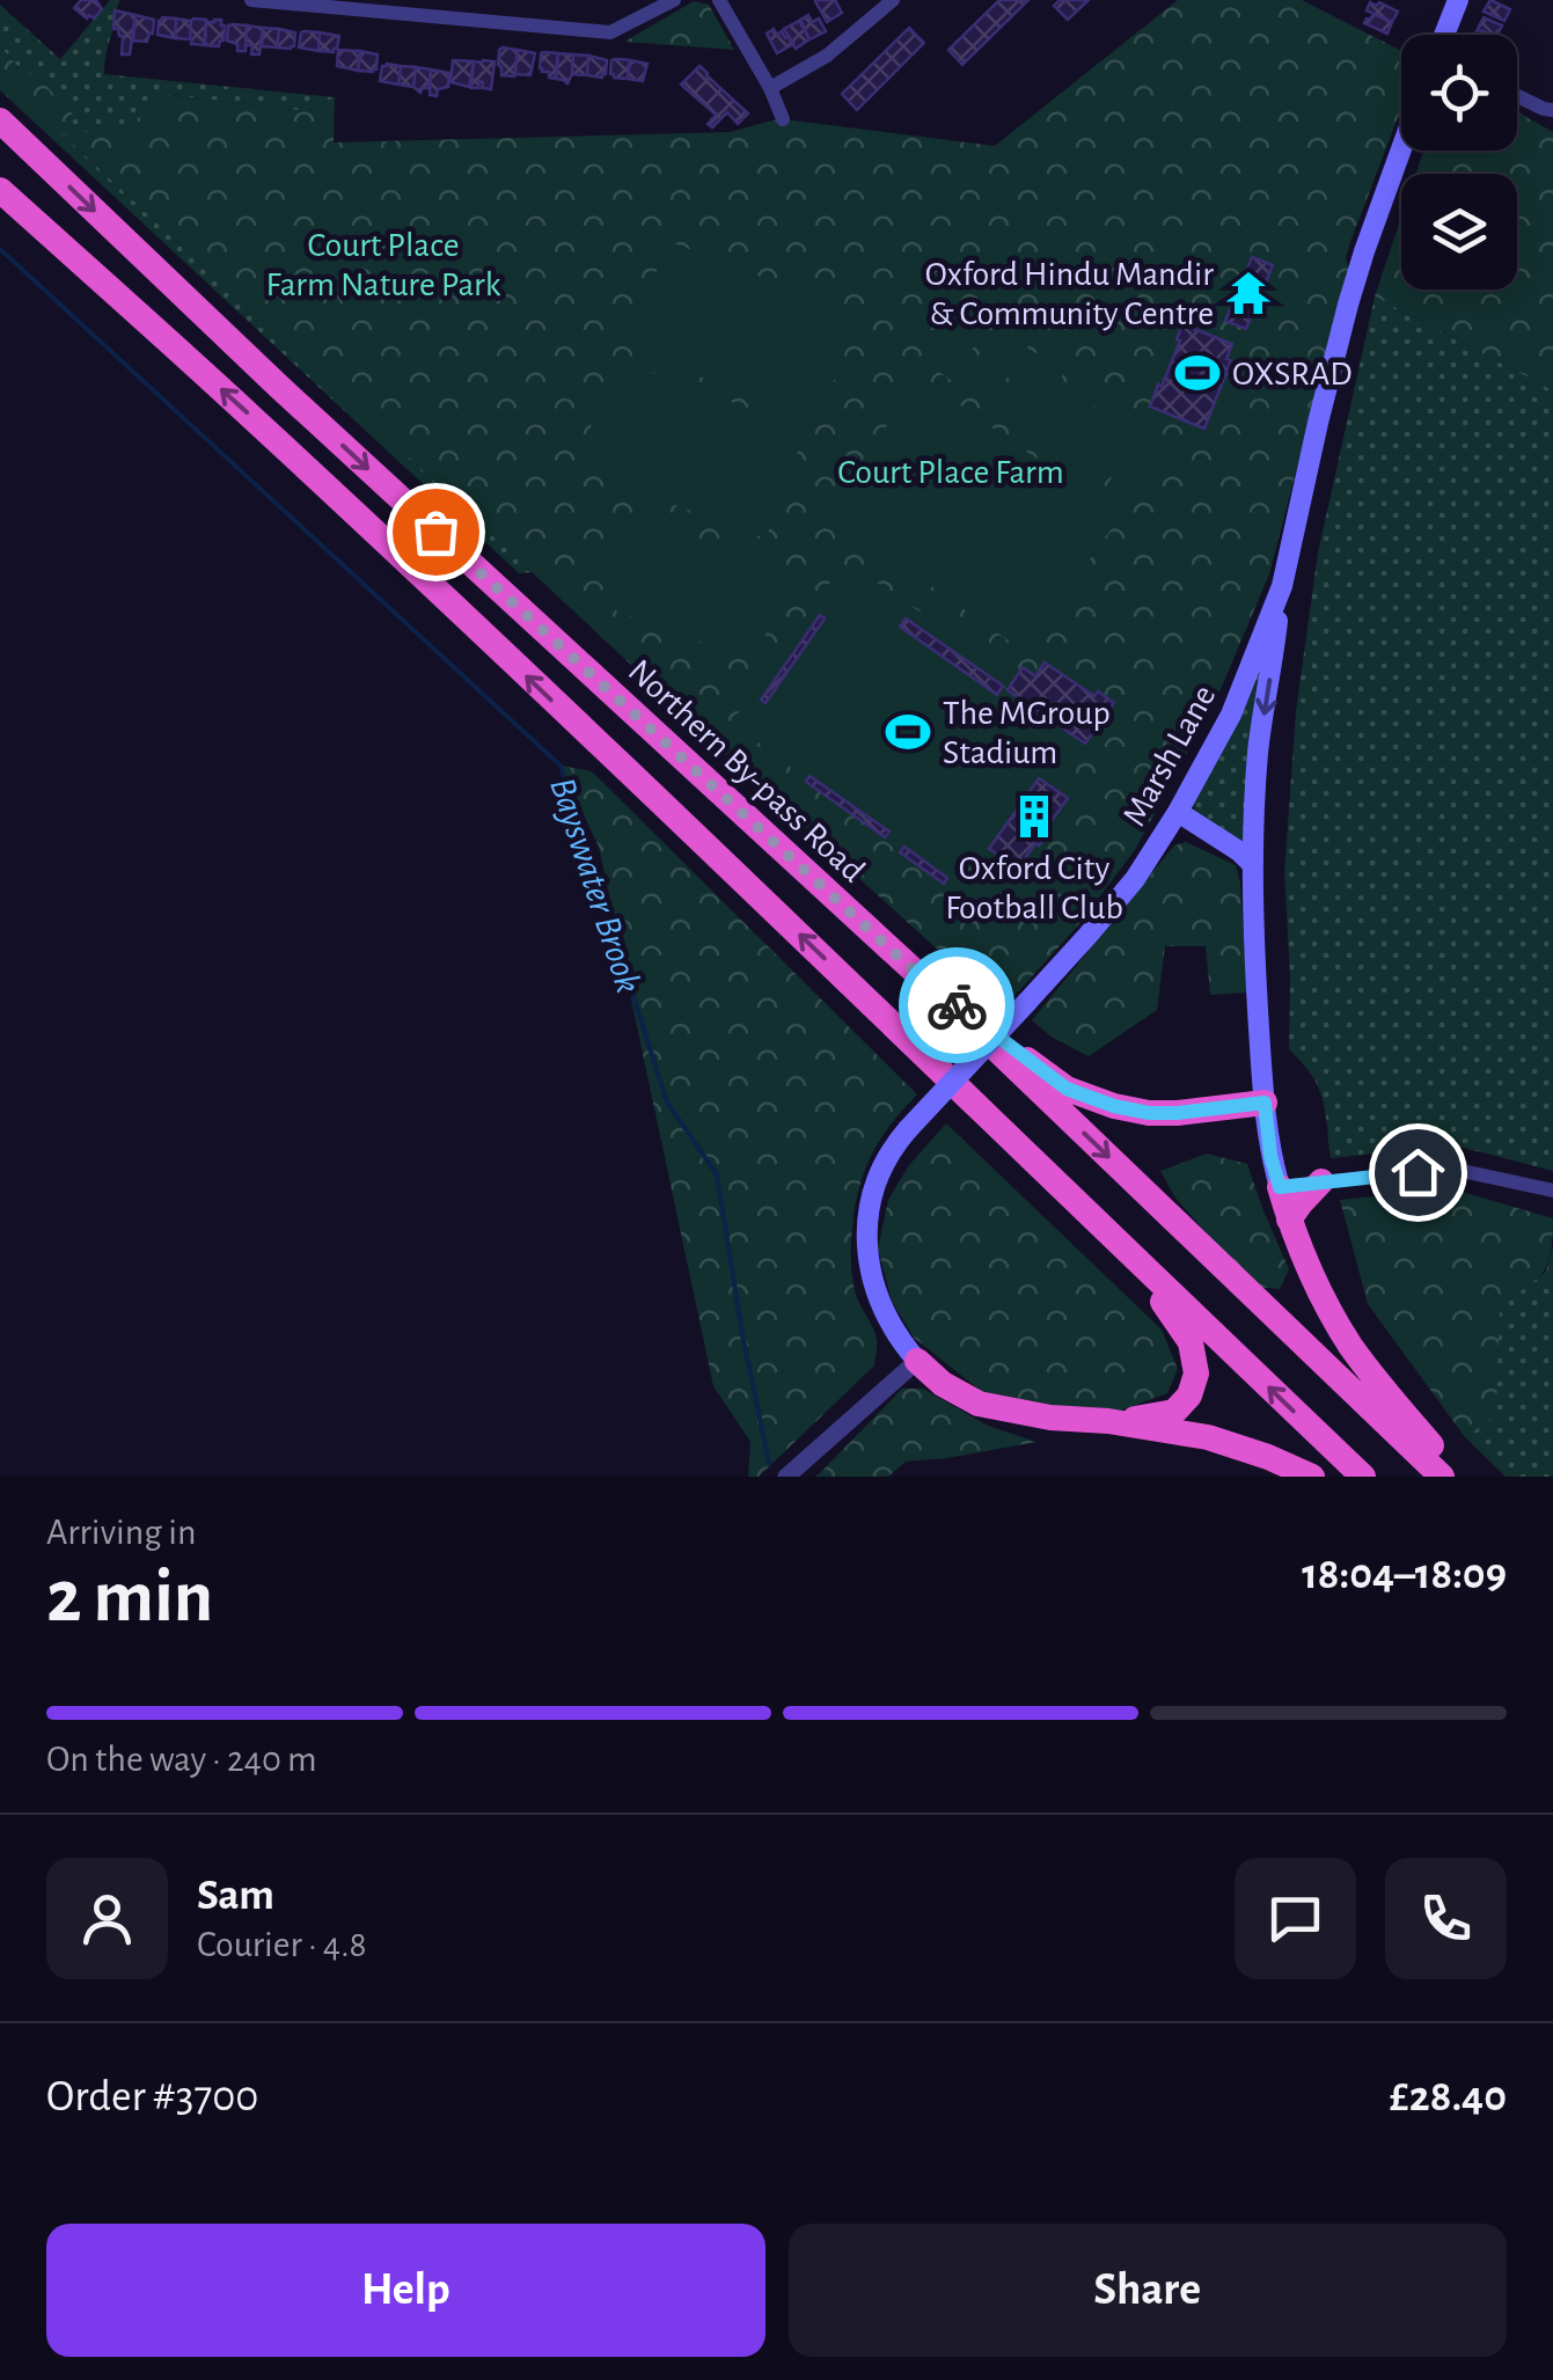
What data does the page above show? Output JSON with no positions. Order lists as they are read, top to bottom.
{
  "streets": {
    "highway": ["Northern By-pass Road"],
    "main road": ["Marsh Lane"]
  },
  "water": ["Bayswater Brook"],
  "parks": ["Court Place Farm Nature Park", "Court Place Farm"],
  "places": {
    "temple": ["Oxford Hindu Mandir & Community Centre"],
    "sports": ["OXSRAD", "The MGroup Stadium"],
    "building": ["Oxford City Football Club"]
  },
  "page": {
    "heading": ["2 min", "Arriving in", "18:04–18:09"],
    "panel": [
      "Sam",
      "Courier · 4.8",
      "Order #3700",
      "£28.40"
    ],
    "bar": "On the way · 240 m",
    "buttons": ["Help", "Share"]
  }
}
